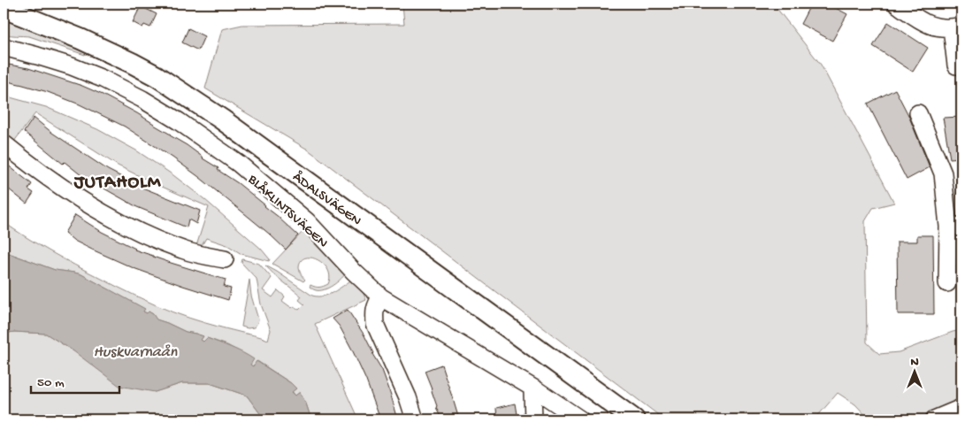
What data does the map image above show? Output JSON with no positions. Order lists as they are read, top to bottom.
{
  "streets": {
    "main road": ["ÅDALSVÄGEN"],
    "street": ["BLÅKLINTSVÄGEN"]
  },
  "districts": ["JUTAHOLM"],
  "water": ["Huskvarnaån"],
  "scale_bar": "50 m",
  "north": "top"
}
